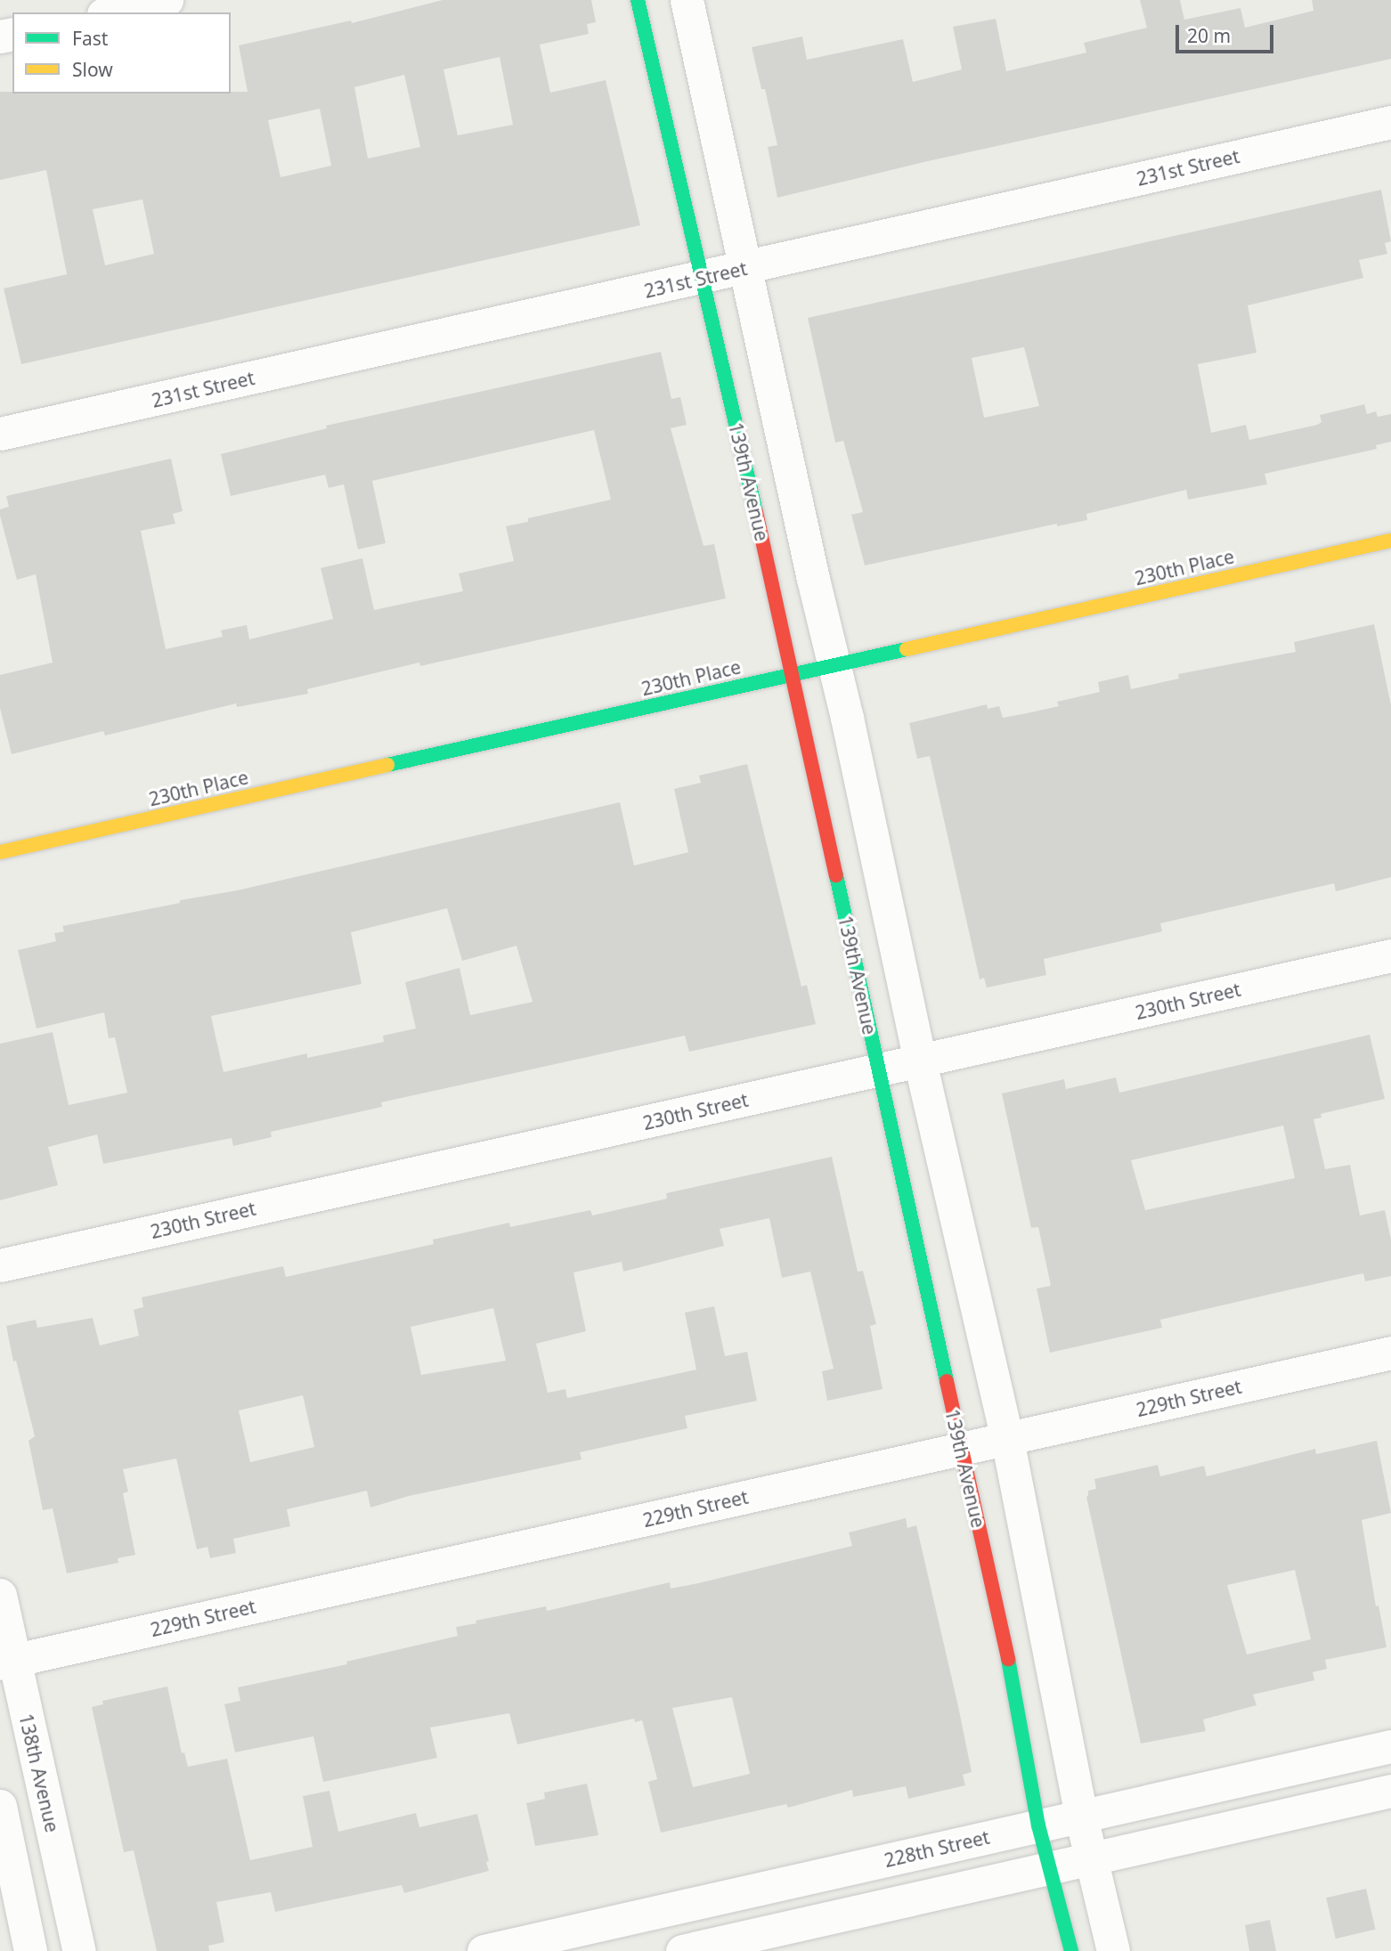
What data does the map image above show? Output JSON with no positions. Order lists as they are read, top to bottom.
{
  "streets": {
    "street": [
      "231st Street",
      "139th Avenue",
      "230th Place",
      "230th Street",
      "229th Street",
      "138th Avenue",
      "228th Street"
    ]
  },
  "crossings": [
    ["231st Street", "139th Avenue"],
    ["139th Avenue", "230th Place"],
    ["139th Avenue", "230th Street"],
    ["139th Avenue", "229th Street"],
    ["139th Avenue", "228th Street"],
    ["229th Street", "138th Avenue"]
  ],
  "legend": ["Fast", "Slow"],
  "scale_bar": "20 m"
}
